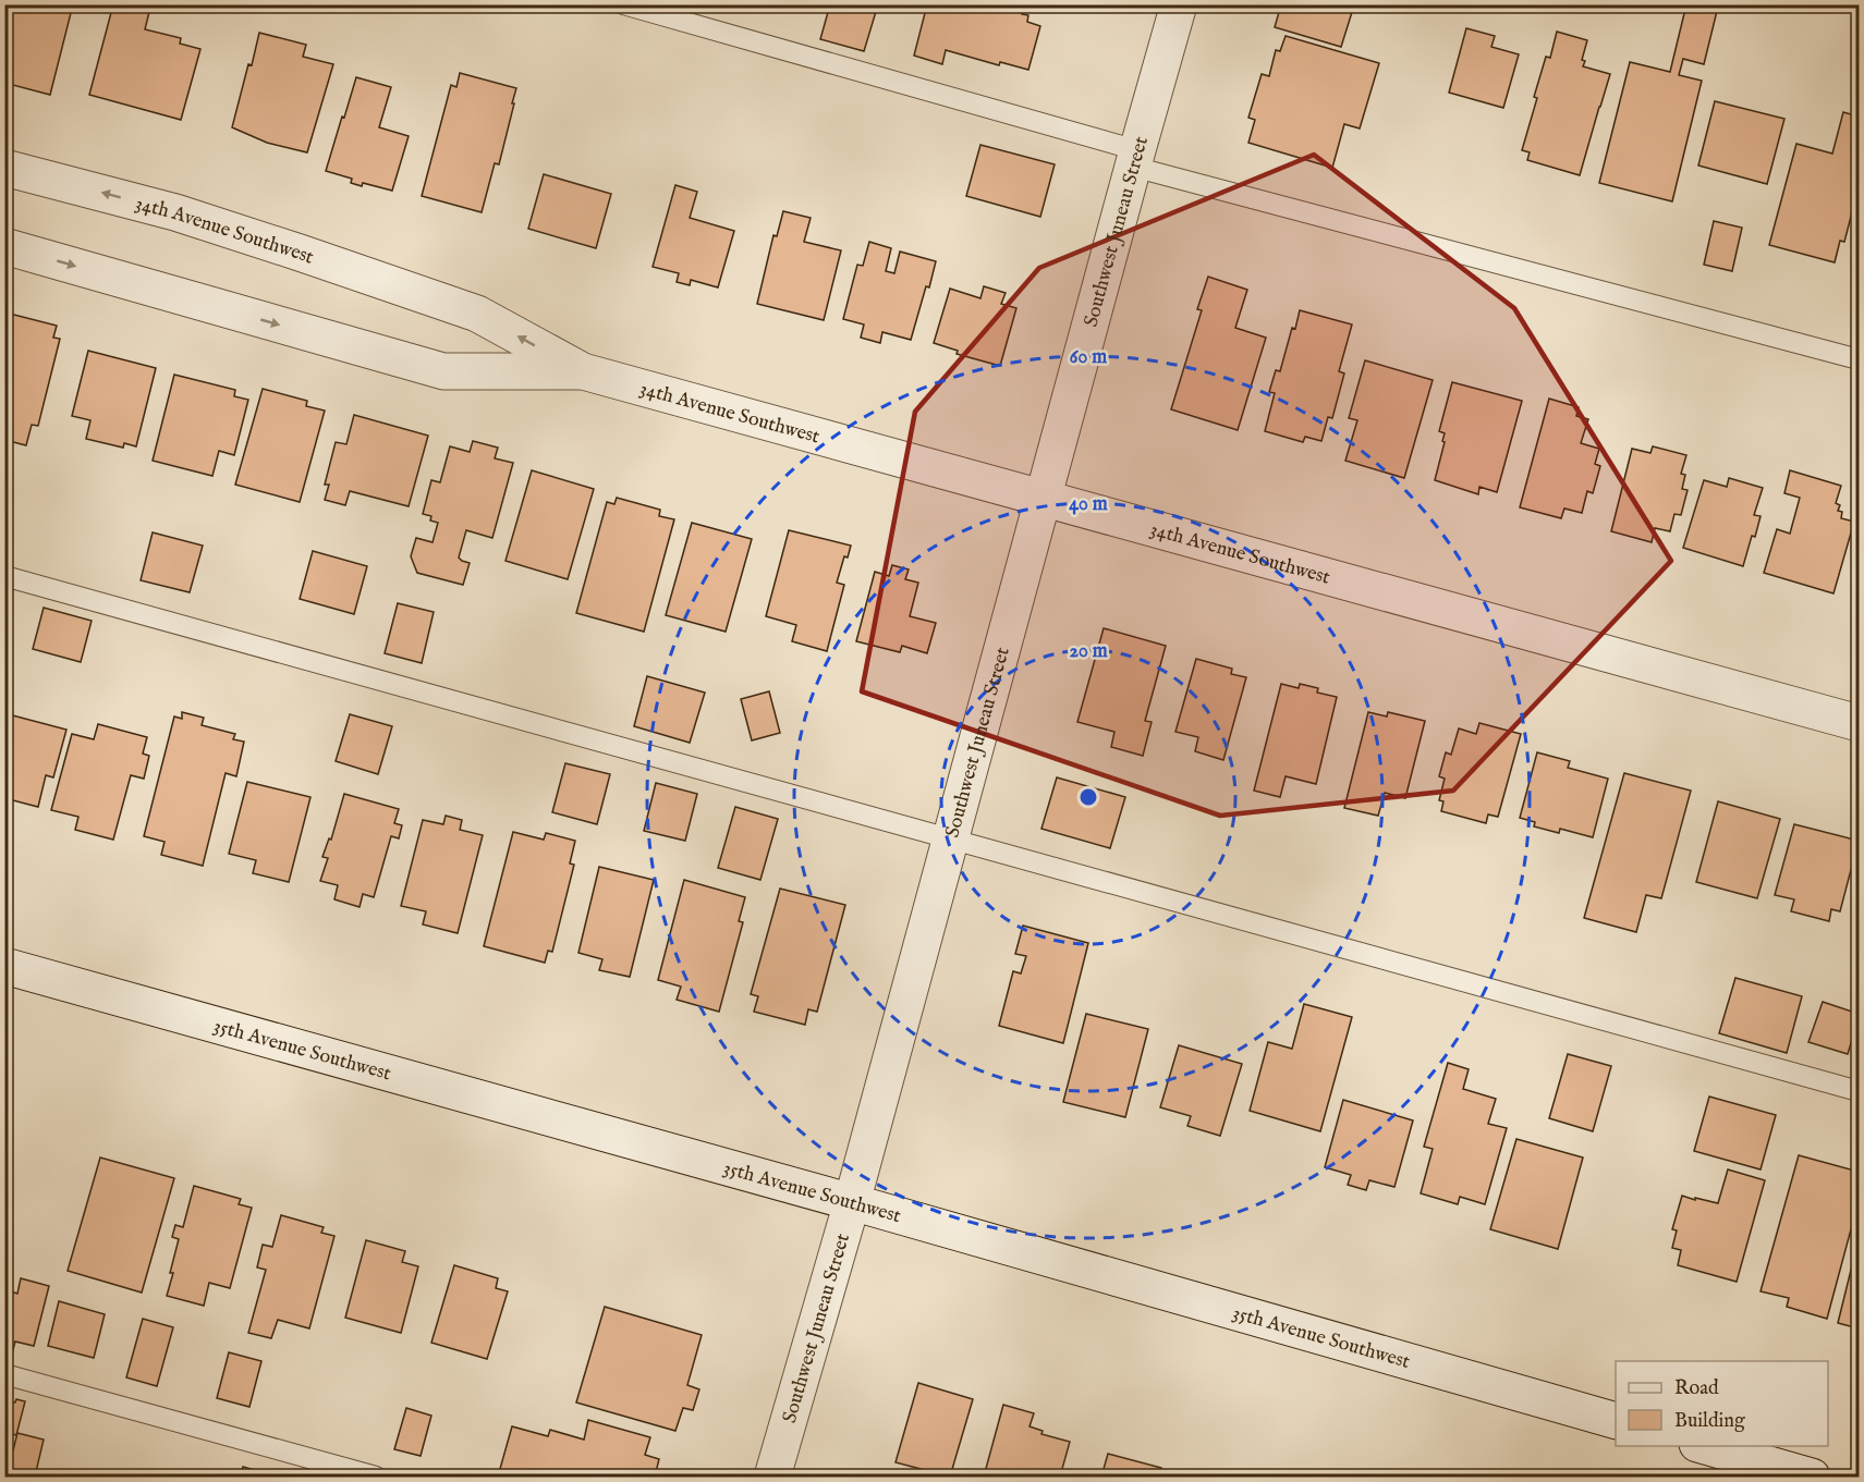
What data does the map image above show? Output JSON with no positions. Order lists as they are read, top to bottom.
{
  "streets": {
    "street": ["34th Avenue Southwest", "Southwest Juneau Street", "35th Avenue Southwest"]
  },
  "crossings": [
    ["34th Avenue Southwest", "Southwest Juneau Street"],
    ["Southwest Juneau Street", "35th Avenue Southwest"]
  ],
  "legend": ["Road", "Building"],
  "rings": ["60 m", "40 m", "20 m"]
}
